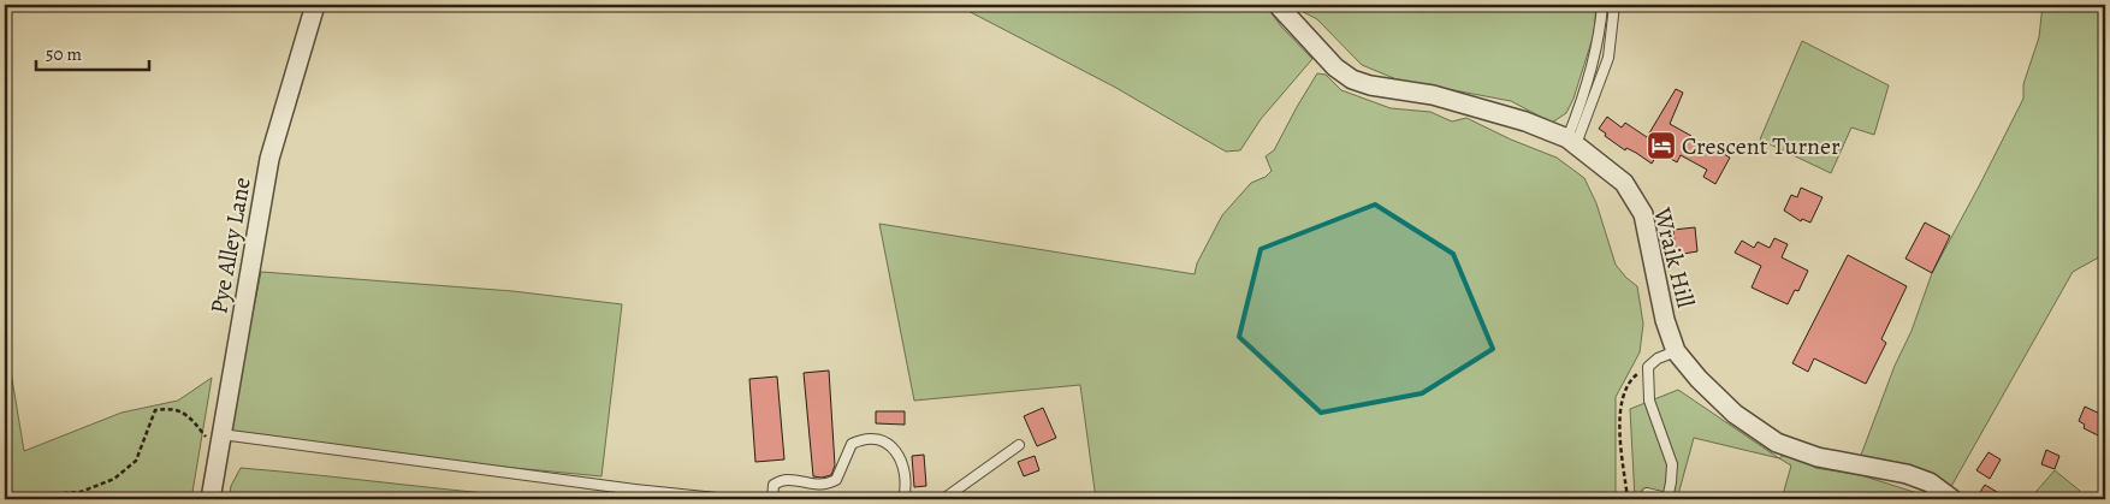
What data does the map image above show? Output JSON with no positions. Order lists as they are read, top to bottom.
{
  "streets": {
    "street": ["Pye Alley Lane", "Wraik Hill"]
  },
  "places": {
    "hotel": ["Crescent Turner"]
  },
  "scale_bar": "50 m"
}
